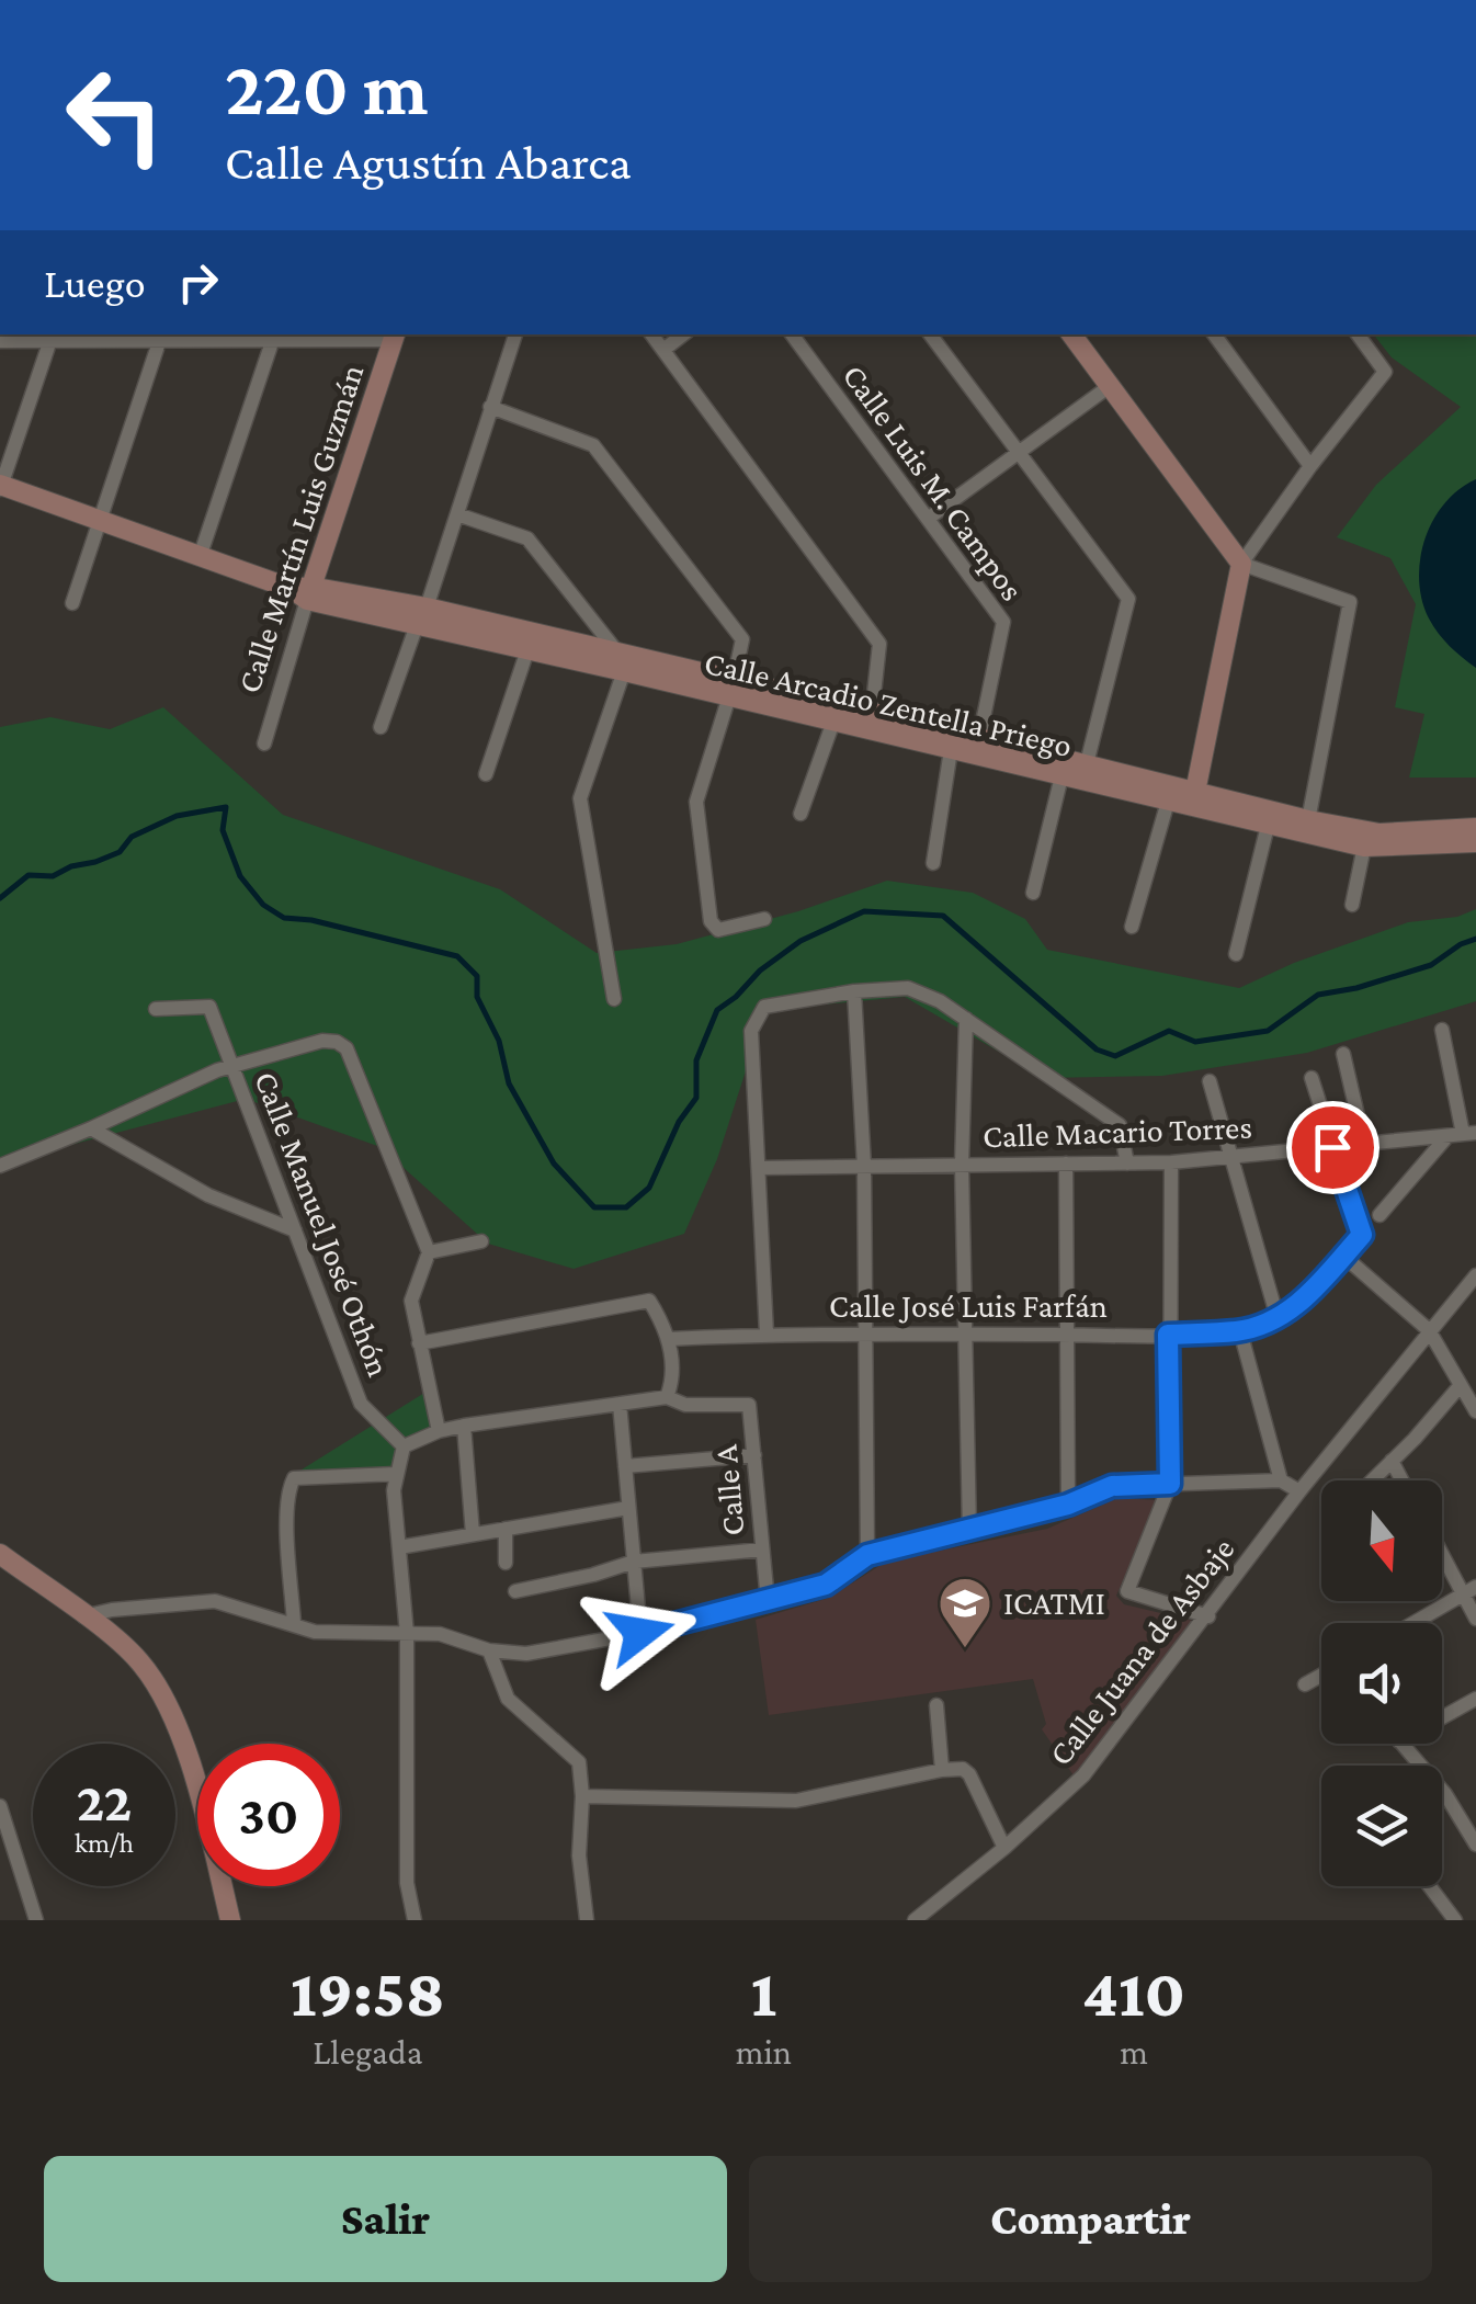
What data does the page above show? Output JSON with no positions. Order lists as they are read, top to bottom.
{
  "streets": {
    "street": [
      "Calle Luis M. Campos",
      "Calle Martín Luis Guzmán",
      "Calle Arcadio Zentella Priego",
      "Calle Macario Torres",
      "Calle Manuel José Othón",
      "Calle José Luis Farfán",
      "Calle A",
      "Calle Juana de Asbaje"
    ]
  },
  "crossings": [
    ["Calle Luis M. Campos", "Calle Arcadio Zentella Priego"],
    ["Calle Martín Luis Guzmán", "Calle Arcadio Zentella Priego"],
    ["Calle Macario Torres", "Calle José Luis Farfán"]
  ],
  "places": {
    "school or university": ["ICATMI"]
  },
  "north": "bottom",
  "page": {
    "turn": ["220 m", "Calle Agustín Abarca"],
    "then": "Luego",
    "speed": "22 km/h",
    "limit": "30",
    "eta": [
      "19:58",
      "Llegada",
      "1",
      "min",
      "410",
      "m"
    ],
    "buttons": ["Salir", "Compartir"]
  }
}
